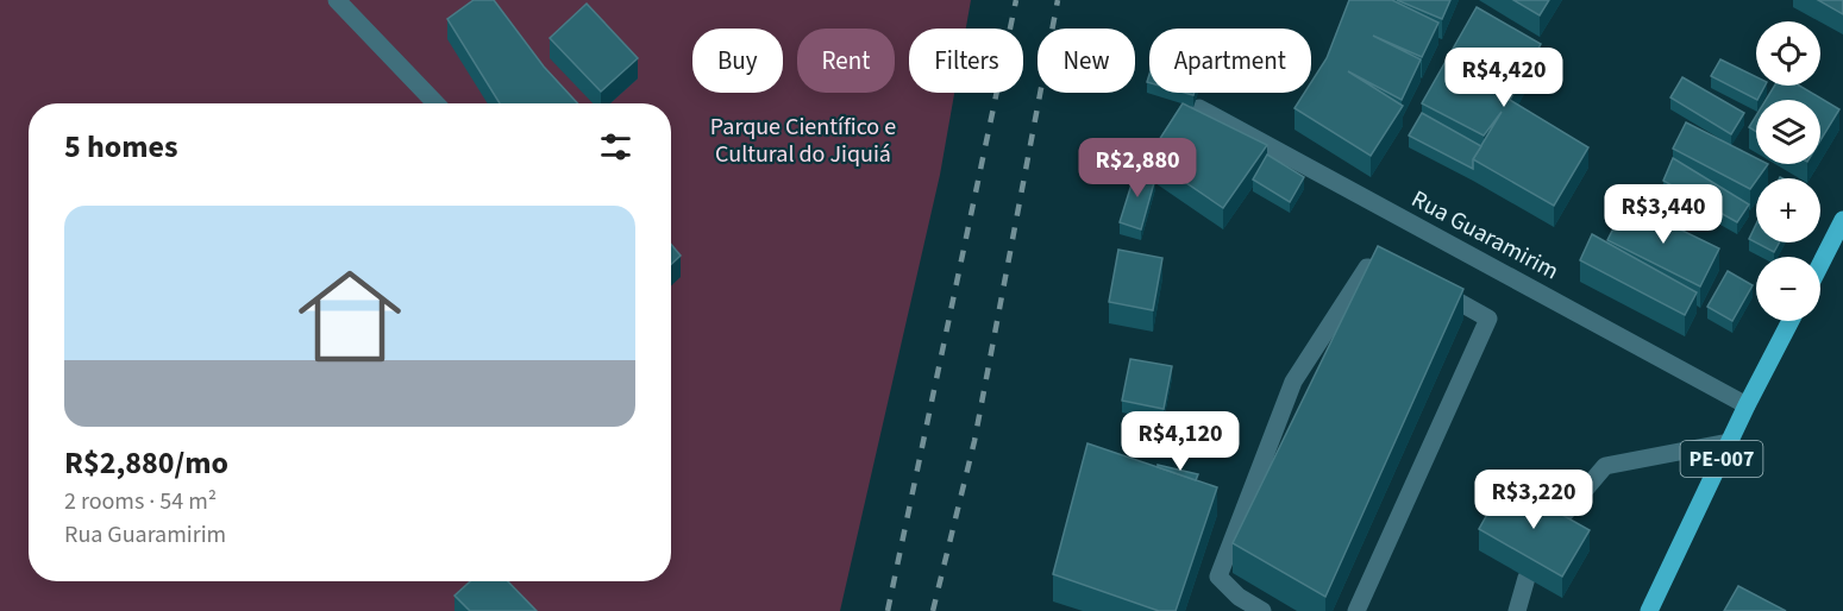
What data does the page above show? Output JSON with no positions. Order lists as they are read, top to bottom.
{
  "streets": {
    "main road": ["PE-007"],
    "street": ["Rua Guaramirim"]
  },
  "crossings": [
    ["Rua Guaramirim", "PE-007"]
  ],
  "parks": ["Parque Científico e Cultural do Jiquiá"],
  "page": {
    "map_buttons": ["+", "−"],
    "chip": [
      "Buy",
      "Rent",
      "Filters",
      "New",
      "Apartment"
    ],
    "price": [
      "R$4,420",
      "R$2,880",
      "R$3,440",
      "R$4,120",
      "R$3,220"
    ],
    "heading": "5 homes",
    "list": [
      {
        "name": "R$2,880/mo",
        "note": "2 rooms · 54 m² · Rua Guaramirim"
      }
    ]
  }
}
